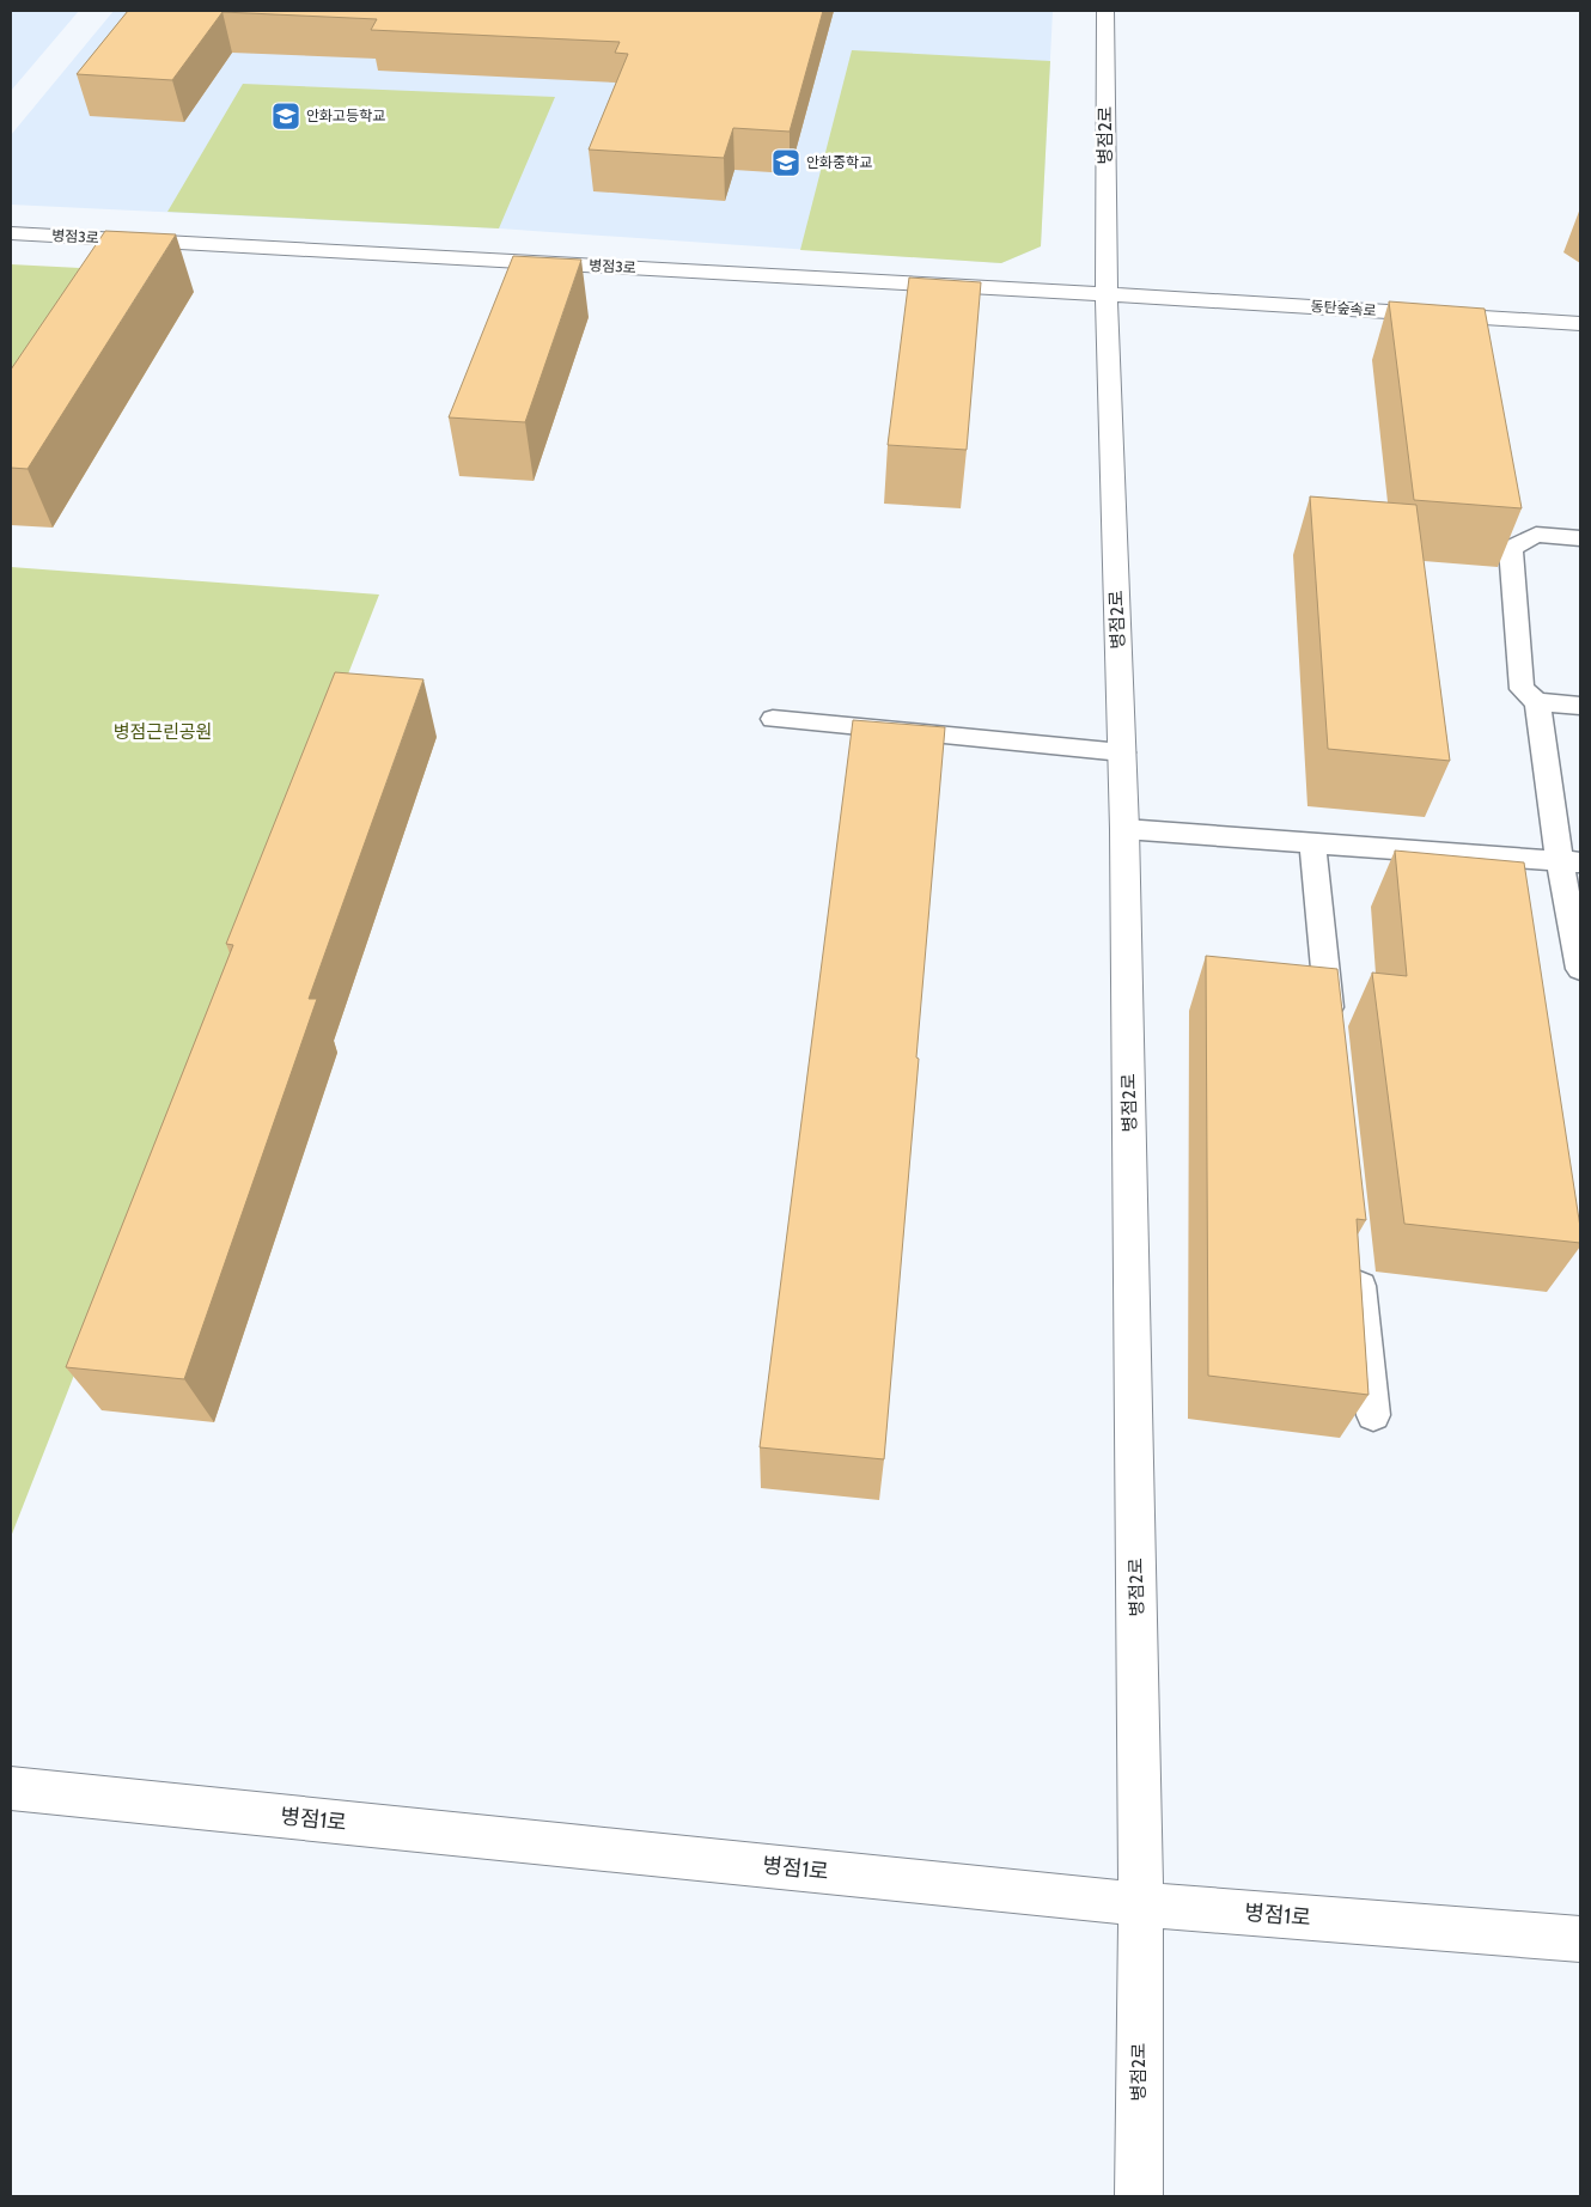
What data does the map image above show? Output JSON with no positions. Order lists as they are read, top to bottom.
{
  "streets": {
    "street": [
      "병점2로",
      "병점3로",
      "동탄숲속로",
      "병점1로"
    ]
  },
  "crossings": [
    ["병점2로", "병점3로"],
    ["병점2로", "동탄숲속로"],
    ["병점2로", "병점1로"],
    ["병점3로", "동탄숲속로"]
  ],
  "parks": ["병점근린공원"],
  "places": {
    "school or university": ["안화고등학교", "안화중학교"]
  }
}
